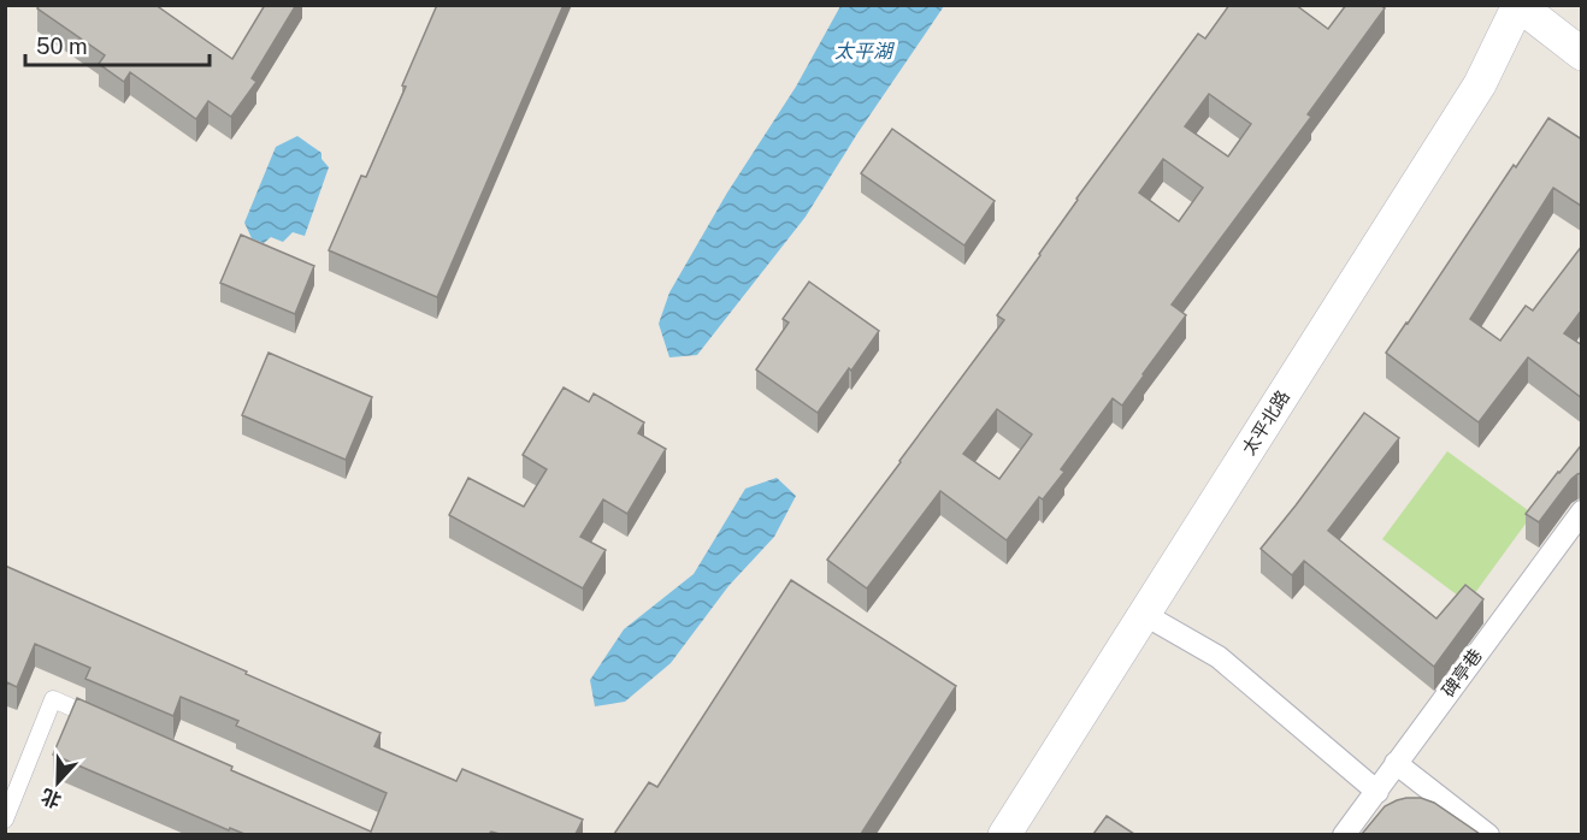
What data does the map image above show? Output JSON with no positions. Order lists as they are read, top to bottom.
{
  "streets": {
    "main road": ["太平北路"],
    "street": ["碑亭巷"]
  },
  "water": ["太平湖"],
  "scale_bar": "50 m",
  "north": "bottom"
}
